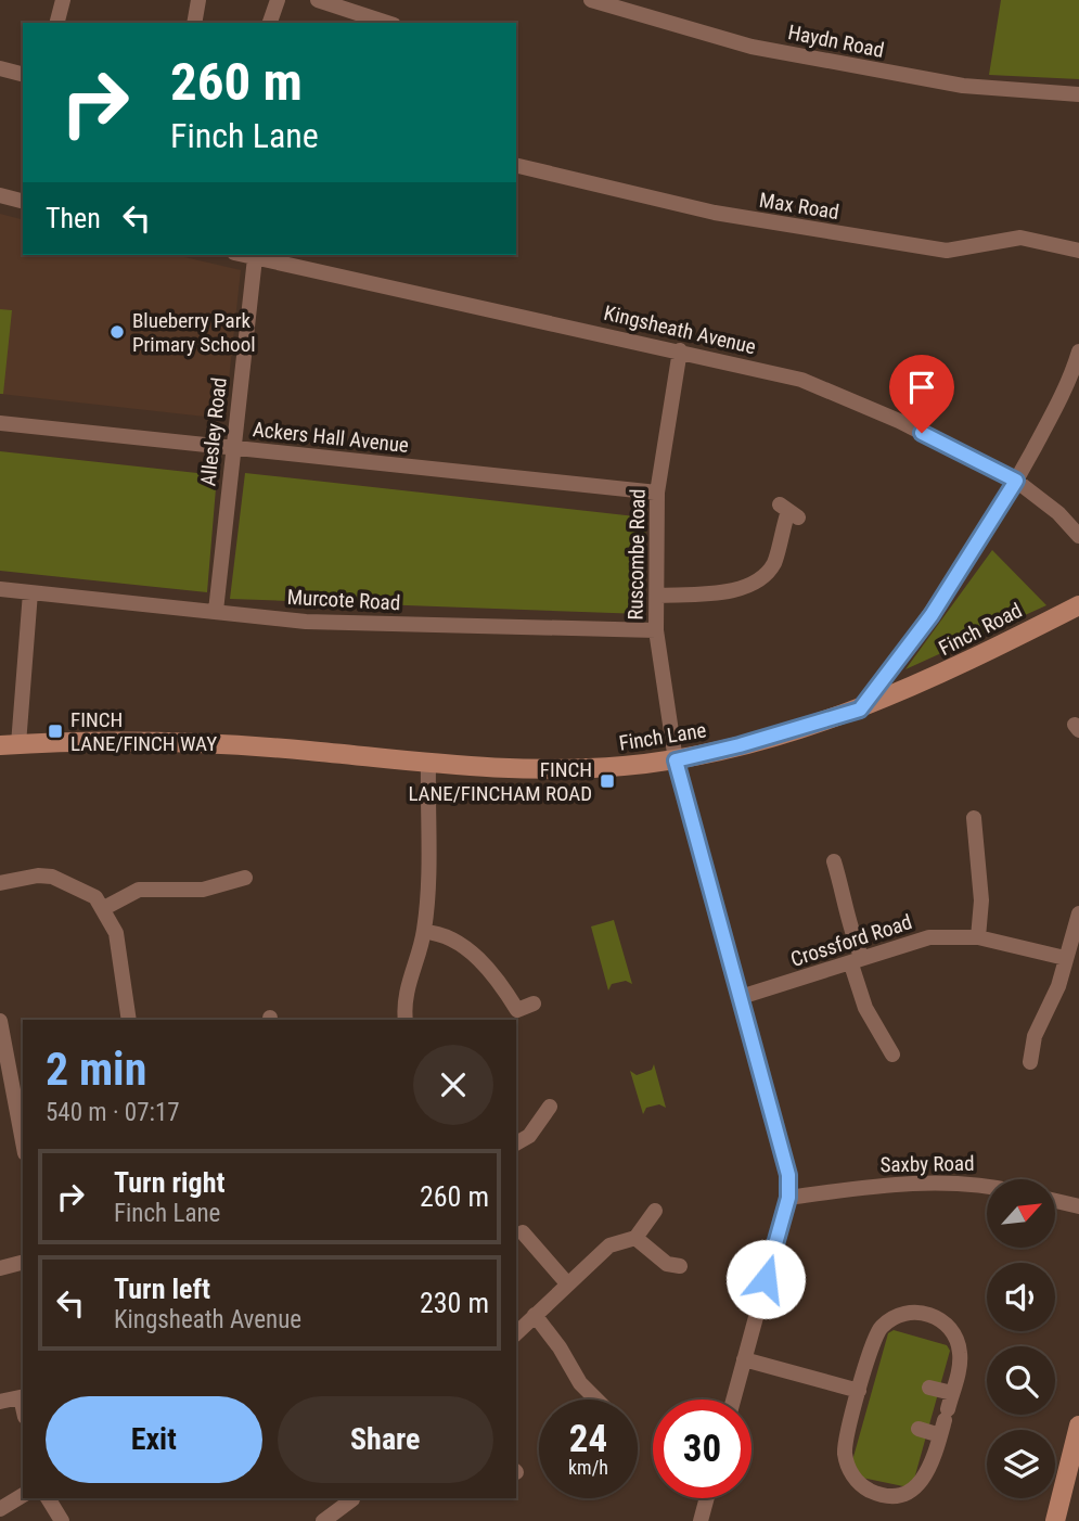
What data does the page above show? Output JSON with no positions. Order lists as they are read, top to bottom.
{
  "streets": {
    "street": [
      "Haydn Road",
      "Max Road",
      "Kingsheath Avenue",
      "Allesley Road",
      "Ackers Hall Avenue",
      "Ruscombe Road",
      "Murcote Road",
      "Finch Road",
      "Finch Lane",
      "Crossford Road",
      "Saxby Road"
    ]
  },
  "crossings": [
    ["Kingsheath Avenue", "Allesley Road"],
    ["Kingsheath Avenue", "Ruscombe Road"],
    ["Allesley Road", "Ackers Hall Avenue"],
    ["Allesley Road", "Murcote Road"],
    ["Ackers Hall Avenue", "Ruscombe Road"],
    ["Ruscombe Road", "Murcote Road"],
    ["Ruscombe Road", "Finch Lane"],
    ["Ruscombe Road", "Crossford Road"],
    ["Ruscombe Road", "Saxby Road"],
    ["Finch Road", "Finch Lane"]
  ],
  "places": {
    "other": ["Blueberry Park Primary School"],
    "transit": ["FINCH LANE/FINCH WAY", "FINCH LANE/FINCHAM ROAD"]
  },
  "north": "top right",
  "page": {
    "turn": ["260 m", "Finch Lane"],
    "then": "Then",
    "heading": ["2 min", "540 m · 07:17"],
    "list": [
      {
        "name": "Turn right",
        "note": "Finch Lane",
        "value": "260 m"
      },
      {
        "name": "Turn left",
        "note": "Kingsheath Avenue",
        "value": "230 m"
      }
    ],
    "buttons": ["Exit", "Share"],
    "speed": "24 km/h",
    "limit": "30"
  }
}
